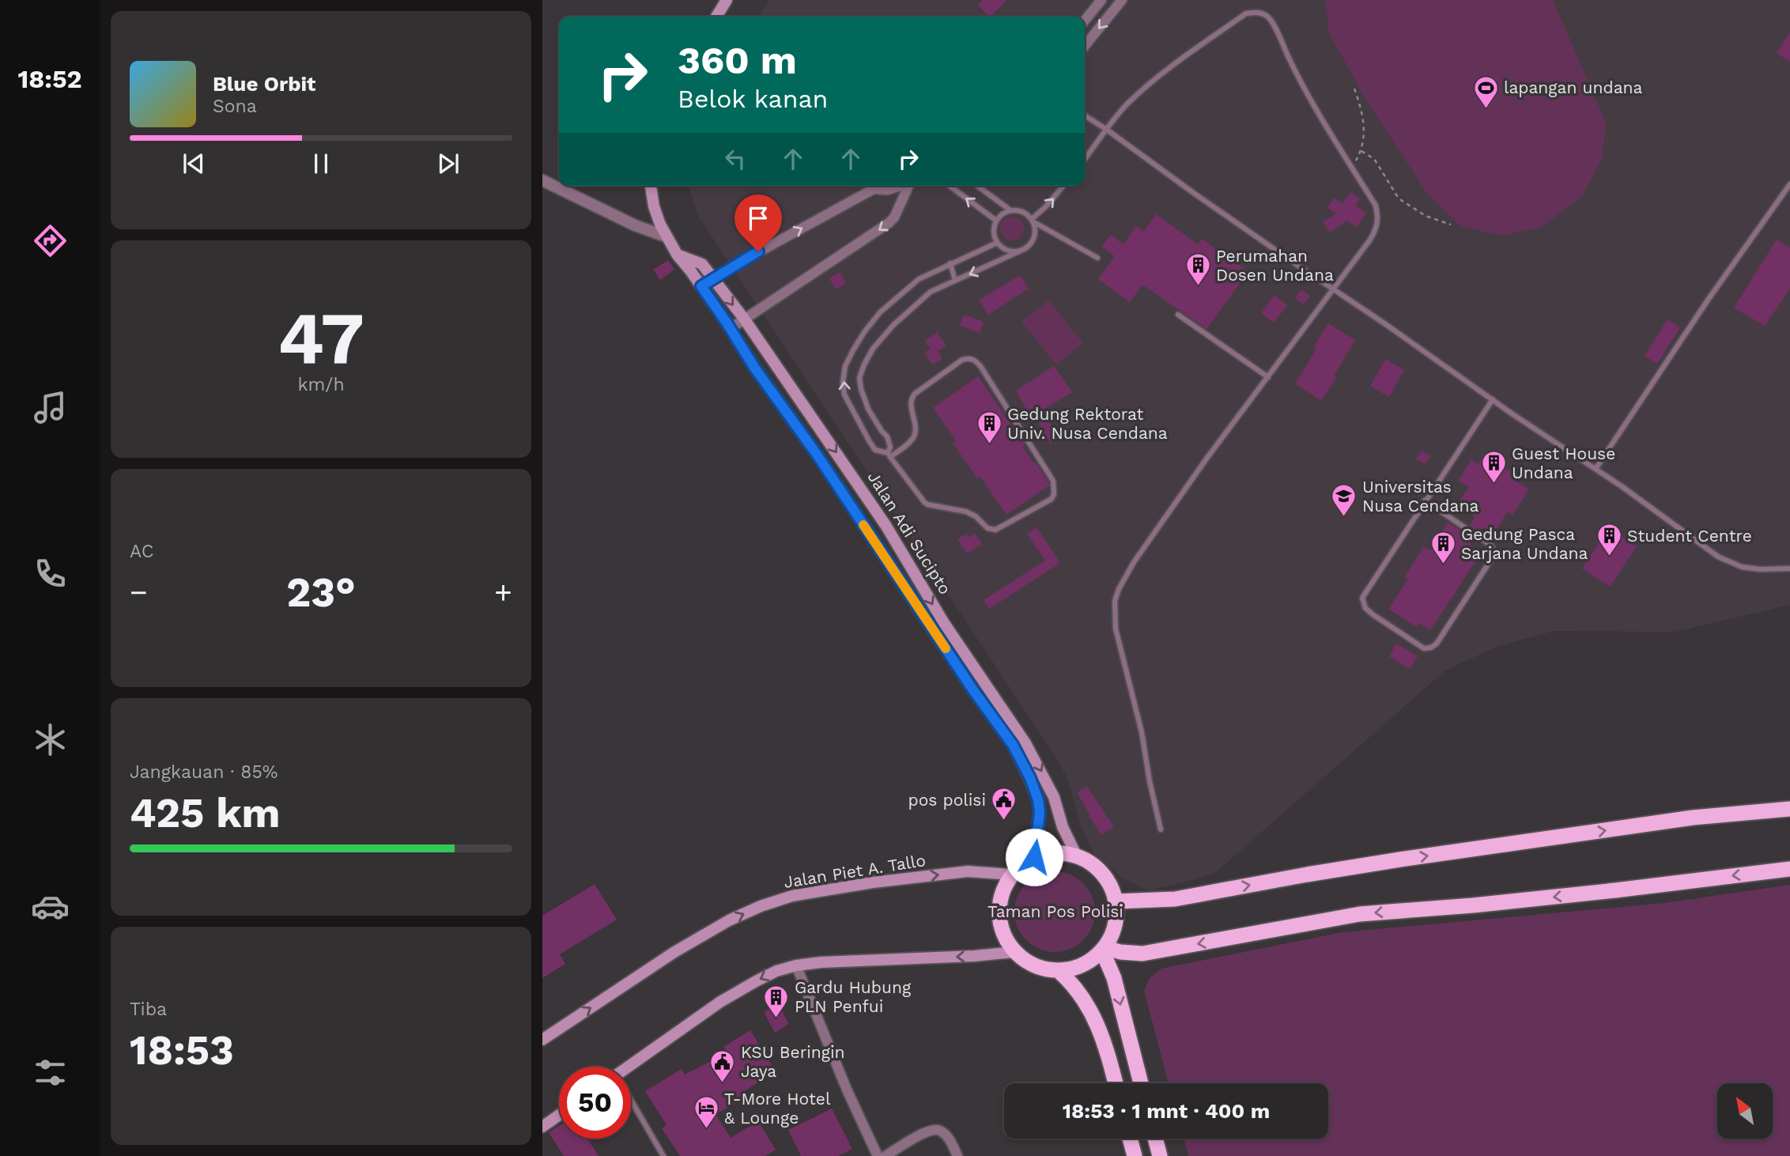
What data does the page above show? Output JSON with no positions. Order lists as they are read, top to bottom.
{
  "streets": {
    "main road": ["Jalan Adi Sucipto", "Jalan Piet A. Tallo"]
  },
  "crossings": [
    ["Jalan Adi Sucipto", "Jalan Piet A. Tallo"]
  ],
  "parks": ["Taman Pos Polisi"],
  "places": {
    "sports": ["lapangan undana"],
    "building": [
      "Perumahan Dosen Undana",
      "Gedung Rektorat Univ. Nusa Cendana",
      "Guest House Undana",
      "Student Centre",
      "Gedung Pasca Sarjana Undana",
      "Gardu Hubung PLN Penfui"
    ],
    "school or university": ["Universitas Nusa Cendana"],
    "public building": ["pos polisi", "KSU Beringin Jaya"],
    "hotel": ["T-More Hotel & Lounge"]
  },
  "north": "top left",
  "page": {
    "tabs": "18:52",
    "turn": ["360 m", "Belok kanan"],
    "song": ["Blue Orbit", "Sona"],
    "tile": [
      ["47", "km/h"],
      "AC",
      ["Jangkauan · 85%", "425 km"],
      ["Tiba", "18:53"]
    ],
    "heat": ["−", "23°", "+"],
    "limit": "50",
    "trip": "18:53 · 1 mnt · 400 m"
  }
}
